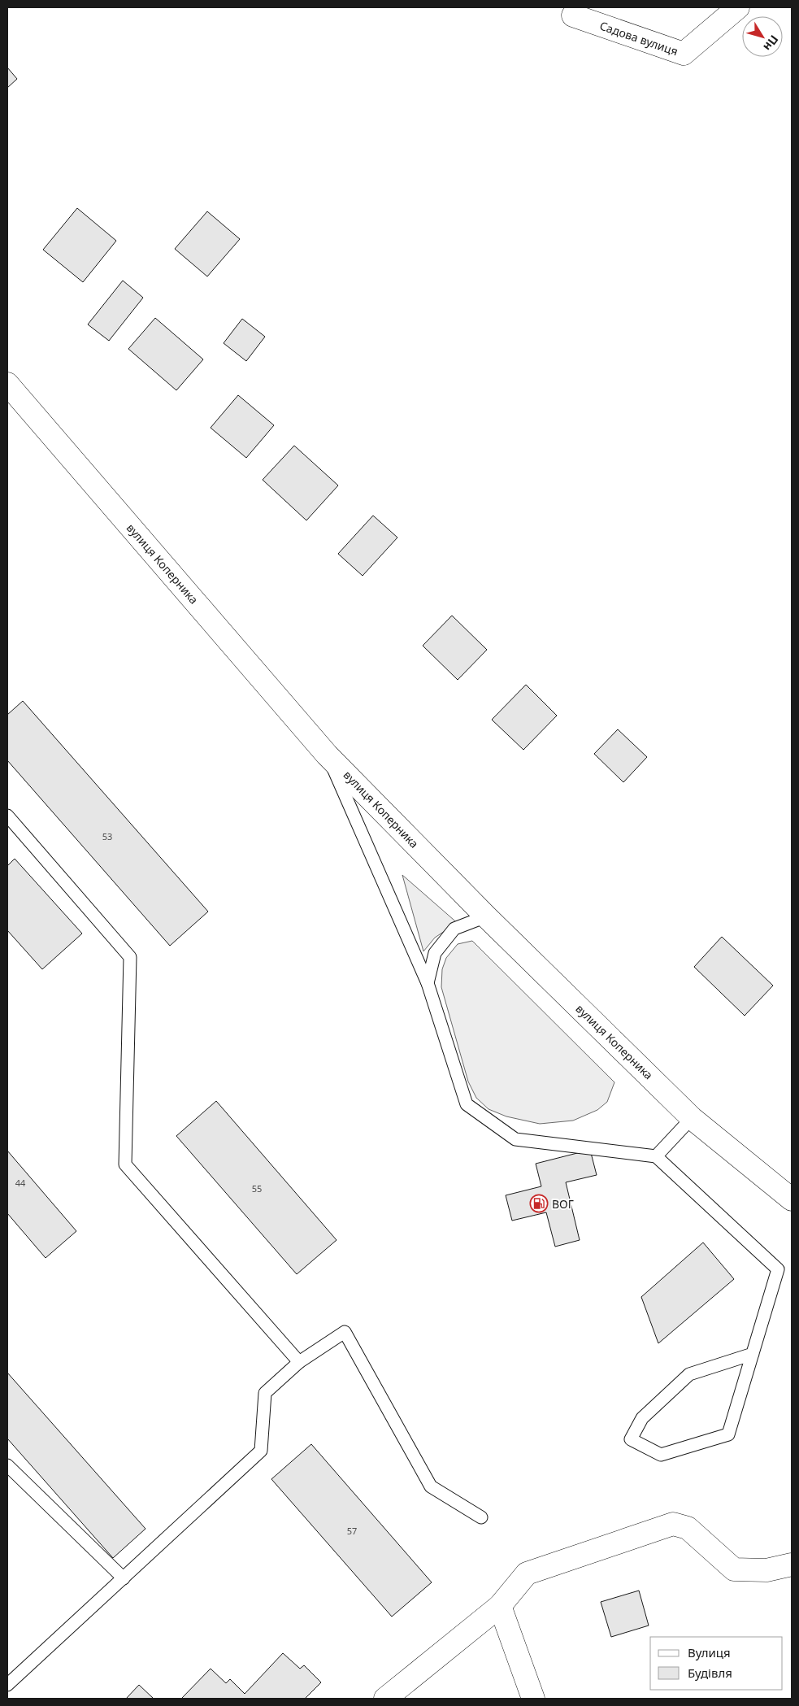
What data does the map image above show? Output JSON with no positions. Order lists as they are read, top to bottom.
{
  "streets": {
    "main road": ["Садова вулиця", "вулиця Коперника"]
  },
  "places": {
    "fuel station": ["ВОГ"]
  },
  "house_numbers": [
    "53",
    "44",
    "55",
    "57"
  ],
  "legend": ["Вулиця", "Будівля"],
  "north": "bottom right"
}
